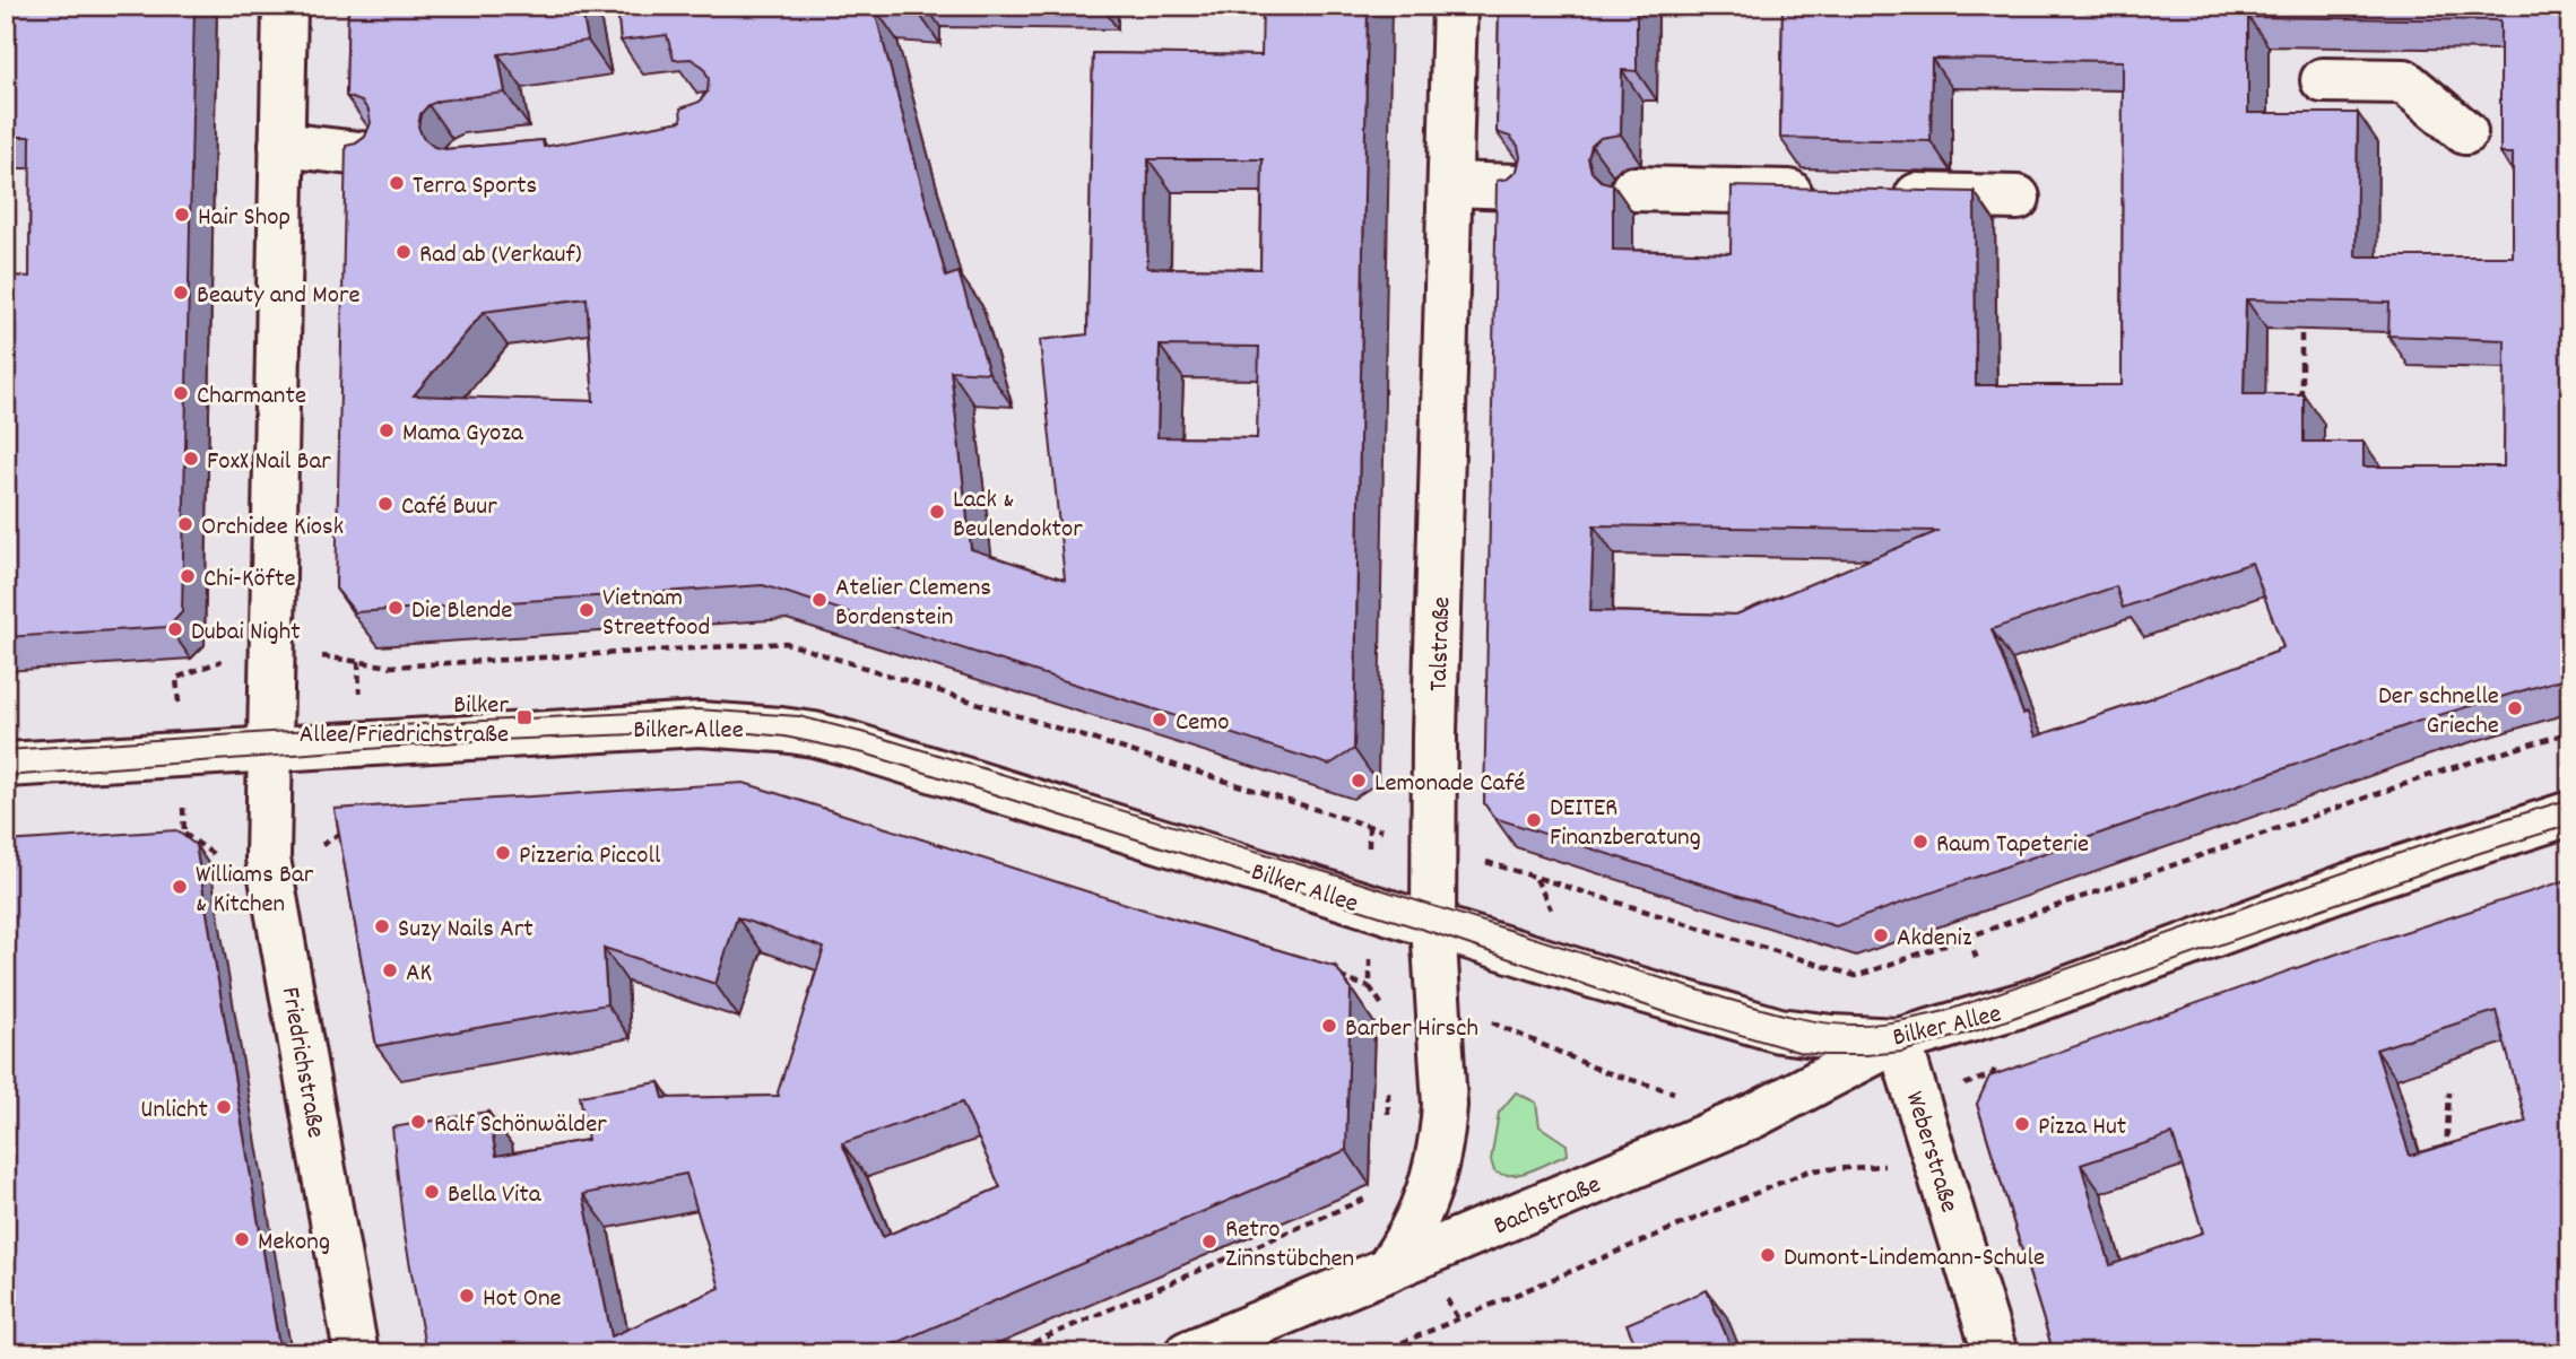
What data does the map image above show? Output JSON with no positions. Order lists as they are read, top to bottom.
{
  "streets": {
    "street": [
      "Talstraße",
      "Bilker Allee",
      "Friedrichstraße",
      "Weberstraße",
      "Bachstraße"
    ]
  },
  "crossings": [
    ["Talstraße", "Bilker Allee"],
    ["Talstraße", "Bachstraße"],
    ["Bilker Allee", "Friedrichstraße"],
    ["Bilker Allee", "Weberstraße"],
    ["Bilker Allee", "Bachstraße"],
    ["Weberstraße", "Bachstraße"]
  ],
  "places": {
    "other": [
      "Terra Sports",
      "Hair Shop",
      "Rad ab (Verkauf)",
      "Beauty and More",
      "Charmante",
      "Mama Gyoza",
      "FoxX Nail Bar",
      "Café Buur",
      "Lack & Beulendoktor",
      "Orchidee Kiosk",
      "Chi-Köfte",
      "Atelier Clemens Bordenstein",
      "Die Blende",
      "Vietnam Streetfood",
      "Dubai Night",
      "Der schnelle Grieche",
      "Cemo",
      "Lemonade Café",
      "DEITER Finanzberatung",
      "Raum Tapeterie",
      "Pizzeria Piccoll",
      "Williams Bar & Kitchen",
      "Suzy Nails Art",
      "Akdeniz",
      "AK",
      "Barber Hirsch",
      "Unlicht",
      "Ralf Schönwälder",
      "Pizza Hut",
      "Bella Vita",
      "Mekong",
      "Retro Zinnstübchen",
      "Dumont-Lindemann-Schule",
      "Hot One"
    ],
    "transit": ["Bilker Allee/Friedrichstraße"]
  }
}
